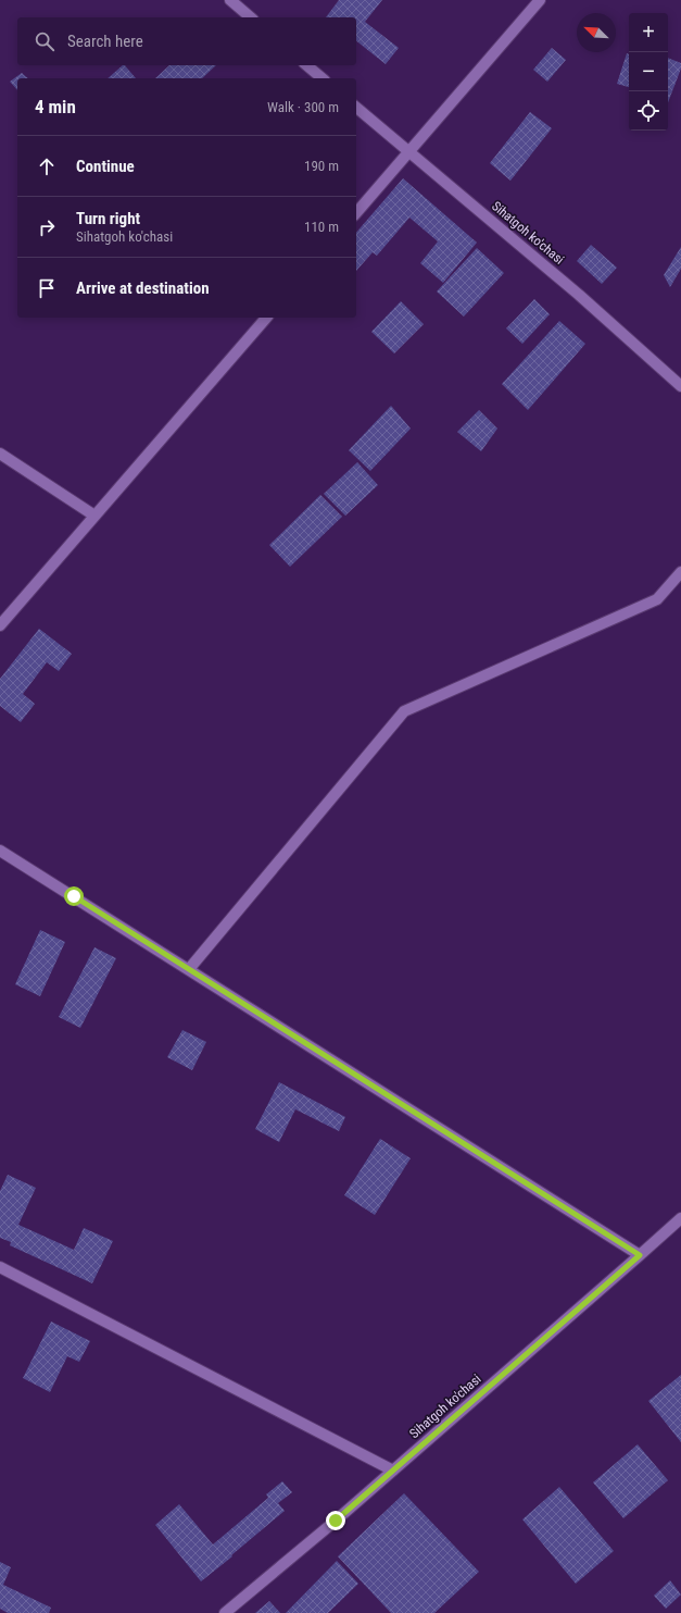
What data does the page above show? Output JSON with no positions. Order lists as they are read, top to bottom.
{
  "streets": {
    "street": ["Sihatgoh ko'chasi"]
  },
  "north": "top left",
  "page": {
    "map_buttons": ["+", "−"],
    "search": "Search here",
    "heading": ["4 min", "Walk · 300 m"],
    "list": [
      ["Continue", "190 m"],
      ["Turn right", "Sihatgoh ko'chasi", "110 m"],
      "Arrive at destination"
    ]
  }
}
